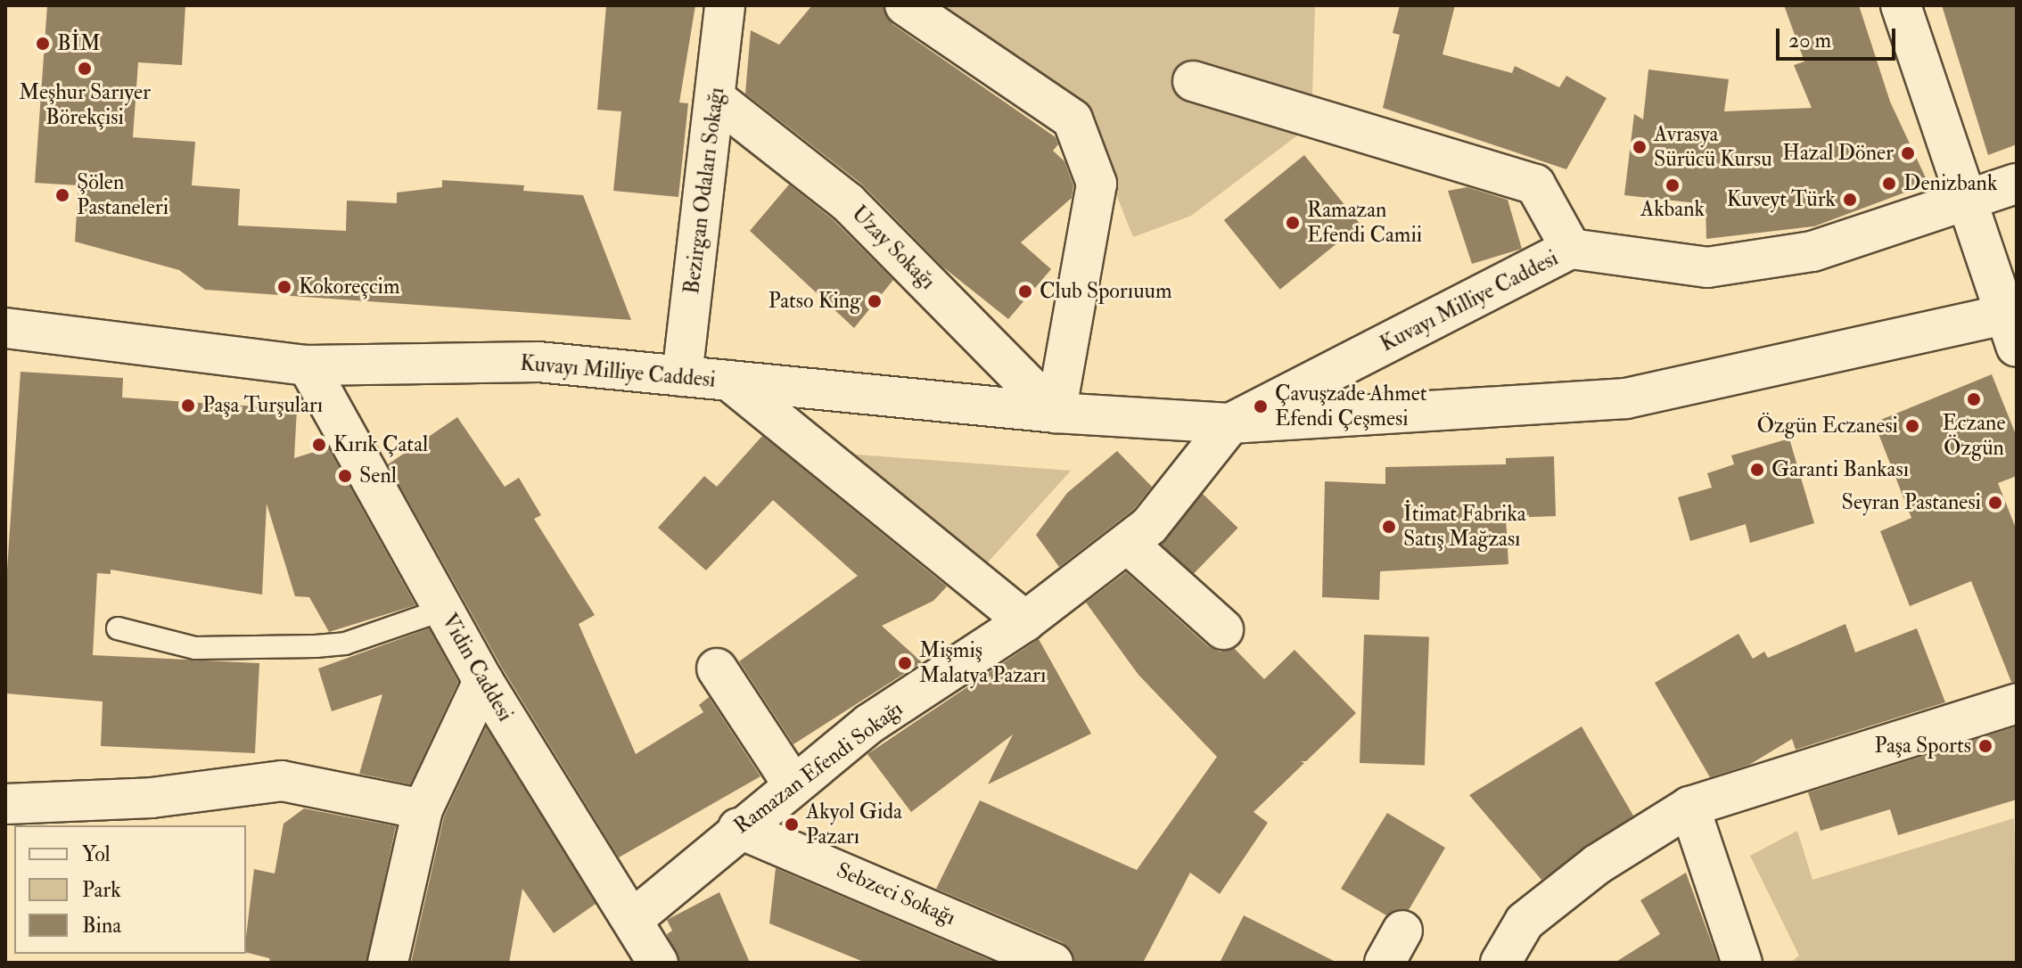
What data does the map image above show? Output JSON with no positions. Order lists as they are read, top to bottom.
{
  "streets": {
    "street": [
      "Bezirgan Odaları Sokağı",
      "Uzay Sokağı",
      "Kuvayı Milliye Caddesi",
      "Vidin Caddesi",
      "Ramazan Efendi Sokağı",
      "Sebzeci Sokağı"
    ]
  },
  "crossings": [
    ["Bezirgan Odaları Sokağı", "Uzay Sokağı"],
    ["Bezirgan Odaları Sokağı", "Kuvayı Milliye Caddesi"],
    ["Uzay Sokağı", "Kuvayı Milliye Caddesi"],
    ["Kuvayı Milliye Caddesi", "Vidin Caddesi"],
    ["Kuvayı Milliye Caddesi", "Ramazan Efendi Sokağı"],
    ["Vidin Caddesi", "Ramazan Efendi Sokağı"],
    ["Ramazan Efendi Sokağı", "Sebzeci Sokağı"]
  ],
  "places": [
    "BİM",
    "Meşhur Sarıyer Börekçisi",
    "Avrasya Sürücü Kursu",
    "Hazal Döner",
    "Denizbank",
    "Akbank",
    "Şölen Pastaneleri",
    "Kuveyt Türk",
    "Ramazan Efendi Camii",
    "Kokoreçcim",
    "Club Sporıuum",
    "Patso King",
    "Eczane Özgün",
    "Paşa Turşuları",
    "Çavuşzade Ahmet Efendi Çeşmesi",
    "Özgün Eczanesi",
    "Kırık Çatal",
    "Garanti Bankası",
    "Senl",
    "Seyran Pastanesi",
    "İtimat Fabrika Satış Mağzası",
    "Mişmiş Malatya Pazarı",
    "Paşa Sports",
    "Akyol Gida Pazarı"
  ],
  "legend": ["Yol", "Park", "Bina"],
  "scale_bar": "20 m"
}
